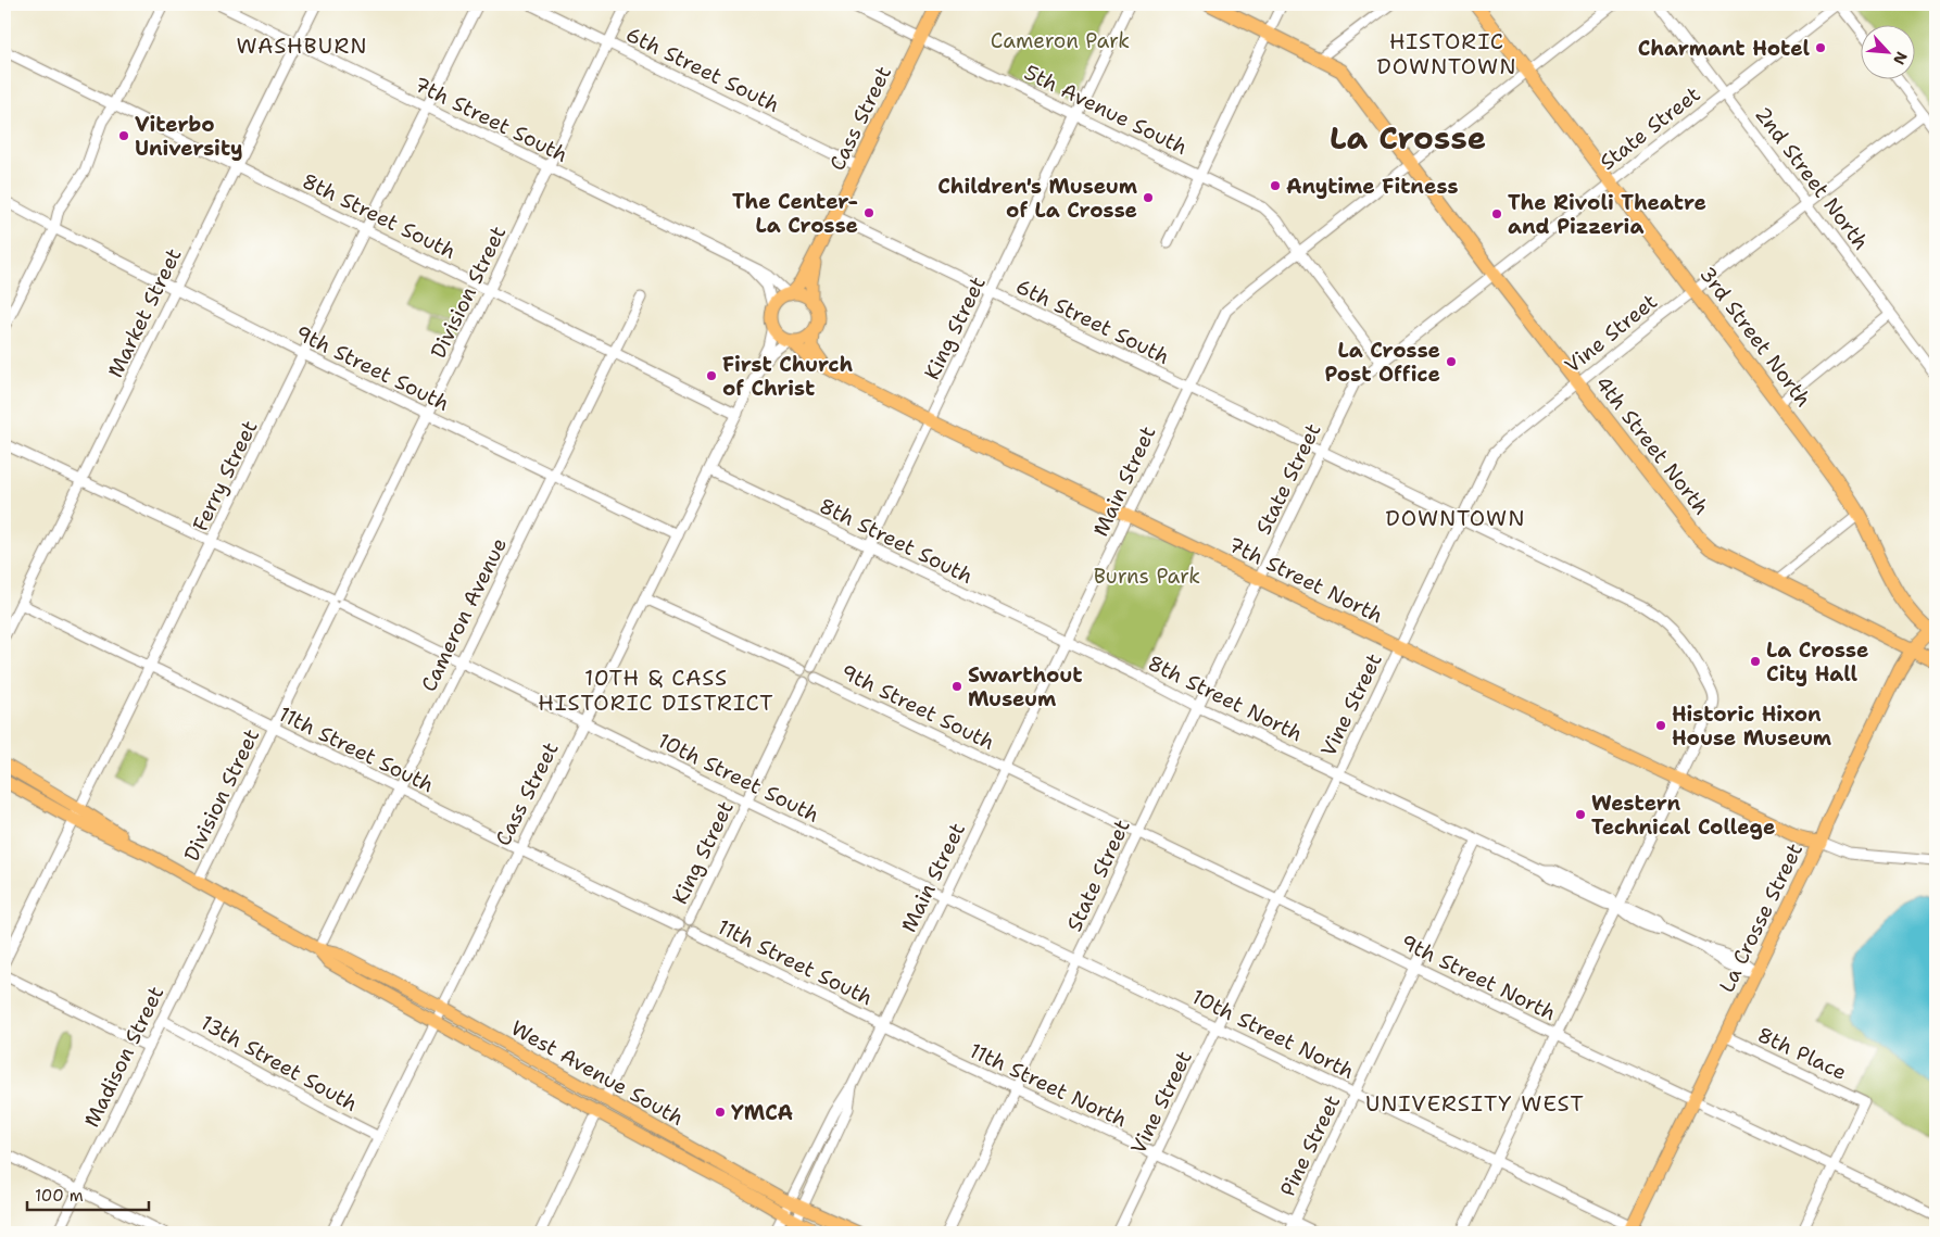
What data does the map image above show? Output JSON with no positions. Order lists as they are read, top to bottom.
{
  "streets": {
    "highway": ["3rd Street North", "4th Street North"],
    "main road": [
      "Cass Street",
      "7th Street North",
      "La Crosse Street",
      "West Avenue South"
    ],
    "street": [
      "6th Street South",
      "5th Avenue South",
      "7th Street South",
      "State Street",
      "2nd Street North",
      "8th Street South",
      "Division Street",
      "Market Street",
      "King Street",
      "Vine Street",
      "9th Street South",
      "Ferry Street",
      "Main Street",
      "Cameron Avenue",
      "8th Street North",
      "11th Street South",
      "10th Street South",
      "9th Street North",
      "10th Street North",
      "8th Place",
      "Madison Street",
      "13th Street South",
      "11th Street North",
      "Pine Street"
    ]
  },
  "crossings": [
    ["6th Street South", "Cass Street"],
    ["6th Street South", "State Street"],
    ["6th Street South", "Division Street"],
    ["6th Street South", "King Street"],
    ["6th Street South", "Vine Street"],
    ["6th Street South", "Main Street"],
    ["6th Street South", "7th Street North"],
    ["5th Avenue South", "Cass Street"],
    ["5th Avenue South", "State Street"],
    ["5th Avenue South", "King Street"],
    ["5th Avenue South", "Main Street"],
    ["Cass Street", "7th Street South"],
    ["Cass Street", "8th Street South"],
    ["Cass Street", "9th Street South"],
    ["Cass Street", "7th Street North"],
    ["Cass Street", "11th Street South"],
    ["Cass Street", "10th Street South"],
    ["Cass Street", "13th Street South"],
    ["Cass Street", "West Avenue South"],
    ["7th Street South", "Division Street"],
    ["7th Street South", "Market Street"],
    ["7th Street South", "Ferry Street"],
    ["7th Street South", "7th Street North"],
    ["State Street", "2nd Street North"],
    ["State Street", "3rd Street North"],
    ["State Street", "4th Street North"],
    ["State Street", "7th Street North"],
    ["State Street", "8th Street North"],
    ["State Street", "9th Street North"],
    ["State Street", "10th Street North"],
    ["State Street", "11th Street North"],
    ["2nd Street North", "Vine Street"],
    ["8th Street South", "Division Street"],
    ["8th Street South", "Market Street"],
    ["8th Street South", "King Street"],
    ["8th Street South", "Ferry Street"],
    ["8th Street South", "Main Street"],
    ["8th Street South", "Cameron Avenue"],
    ["8th Street South", "8th Street North"],
    ["Division Street", "9th Street South"],
    ["Division Street", "11th Street South"],
    ["Division Street", "10th Street South"],
    ["Division Street", "West Avenue South"],
    ["Market Street", "9th Street South"],
    ["Market Street", "11th Street South"],
    ["Market Street", "10th Street South"],
    ["King Street", "9th Street South"],
    ["King Street", "7th Street North"],
    ["King Street", "11th Street South"],
    ["King Street", "10th Street South"],
    ["King Street", "West Avenue South"],
    ["Vine Street", "3rd Street North"],
    ["Vine Street", "4th Street North"],
    ["Vine Street", "7th Street North"],
    ["Vine Street", "8th Street North"],
    ["Vine Street", "9th Street North"],
    ["Vine Street", "10th Street North"],
    ["Vine Street", "11th Street North"],
    ["3rd Street North", "Main Street"],
    ["3rd Street North", "La Crosse Street"],
    ["9th Street South", "Ferry Street"],
    ["9th Street South", "Main Street"],
    ["9th Street South", "Cameron Avenue"],
    ["9th Street South", "9th Street North"],
    ["4th Street North", "Main Street"],
    ["4th Street North", "La Crosse Street"],
    ["Ferry Street", "11th Street South"],
    ["Ferry Street", "10th Street South"],
    ["Ferry Street", "West Avenue South"],
    ["Main Street", "7th Street North"],
    ["Main Street", "8th Street North"],
    ["Main Street", "11th Street South"],
    ["Main Street", "10th Street South"],
    ["Main Street", "9th Street North"],
    ["Main Street", "10th Street North"],
    ["Main Street", "West Avenue South"],
    ["Main Street", "11th Street North"],
    ["7th Street North", "La Crosse Street"],
    ["Cameron Avenue", "11th Street South"],
    ["Cameron Avenue", "10th Street South"],
    ["Cameron Avenue", "West Avenue South"],
    ["8th Street North", "La Crosse Street"],
    ["8th Street North", "Pine Street"],
    ["11th Street South", "11th Street North"],
    ["10th Street South", "10th Street North"],
    ["La Crosse Street", "9th Street North"],
    ["La Crosse Street", "10th Street North"],
    ["La Crosse Street", "8th Place"],
    ["9th Street North", "8th Place"],
    ["9th Street North", "Pine Street"],
    ["10th Street North", "Pine Street"],
    ["Madison Street", "13th Street South"],
    ["Madison Street", "West Avenue South"],
    ["11th Street North", "Pine Street"]
  ],
  "districts": [
    "HISTORIC DOWNTOWN",
    "WASHBURN",
    "La Crosse",
    "DOWNTOWN",
    "10TH & CASS HISTORIC DISTRICT",
    "UNIVERSITY WEST"
  ],
  "parks": ["Cameron Park", "Burns Park"],
  "places": [
    "Charmant Hotel",
    "Viterbo University",
    "Anytime Fitness",
    "Children's Museum of La Crosse",
    "The Center- La Crosse",
    "The Rivoli Theatre and Pizzeria",
    "La Crosse Post Office",
    "First Church of Christ",
    "La Crosse City Hall",
    "Swarthout Museum",
    "Historic Hixon House Museum",
    "Western Technical College",
    "YMCA"
  ],
  "scale_bar": "100 m",
  "north": "bottom right"
}
